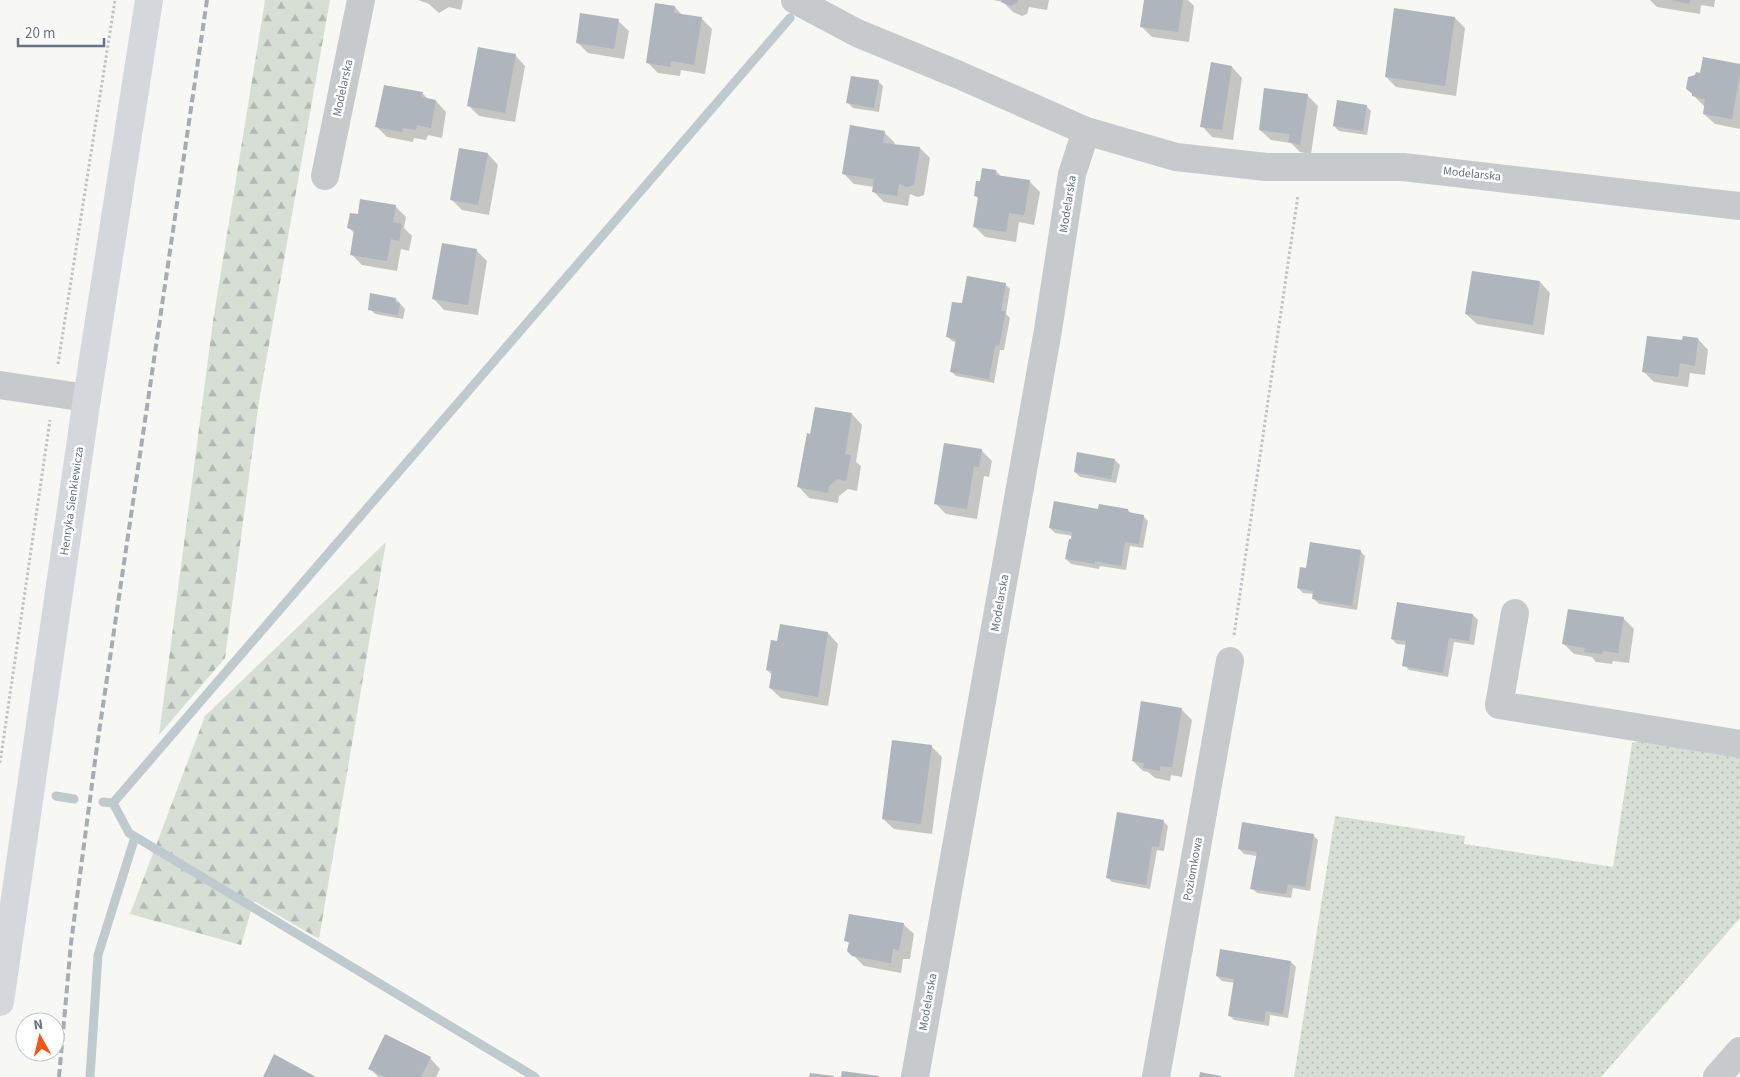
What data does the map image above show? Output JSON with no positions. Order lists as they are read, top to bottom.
{
  "streets": {
    "main road": ["Henryka Sienkiewicza"],
    "street": ["Modelarska", "Poziomkowa"]
  },
  "scale_bar": "20 m",
  "north": "top"
}
